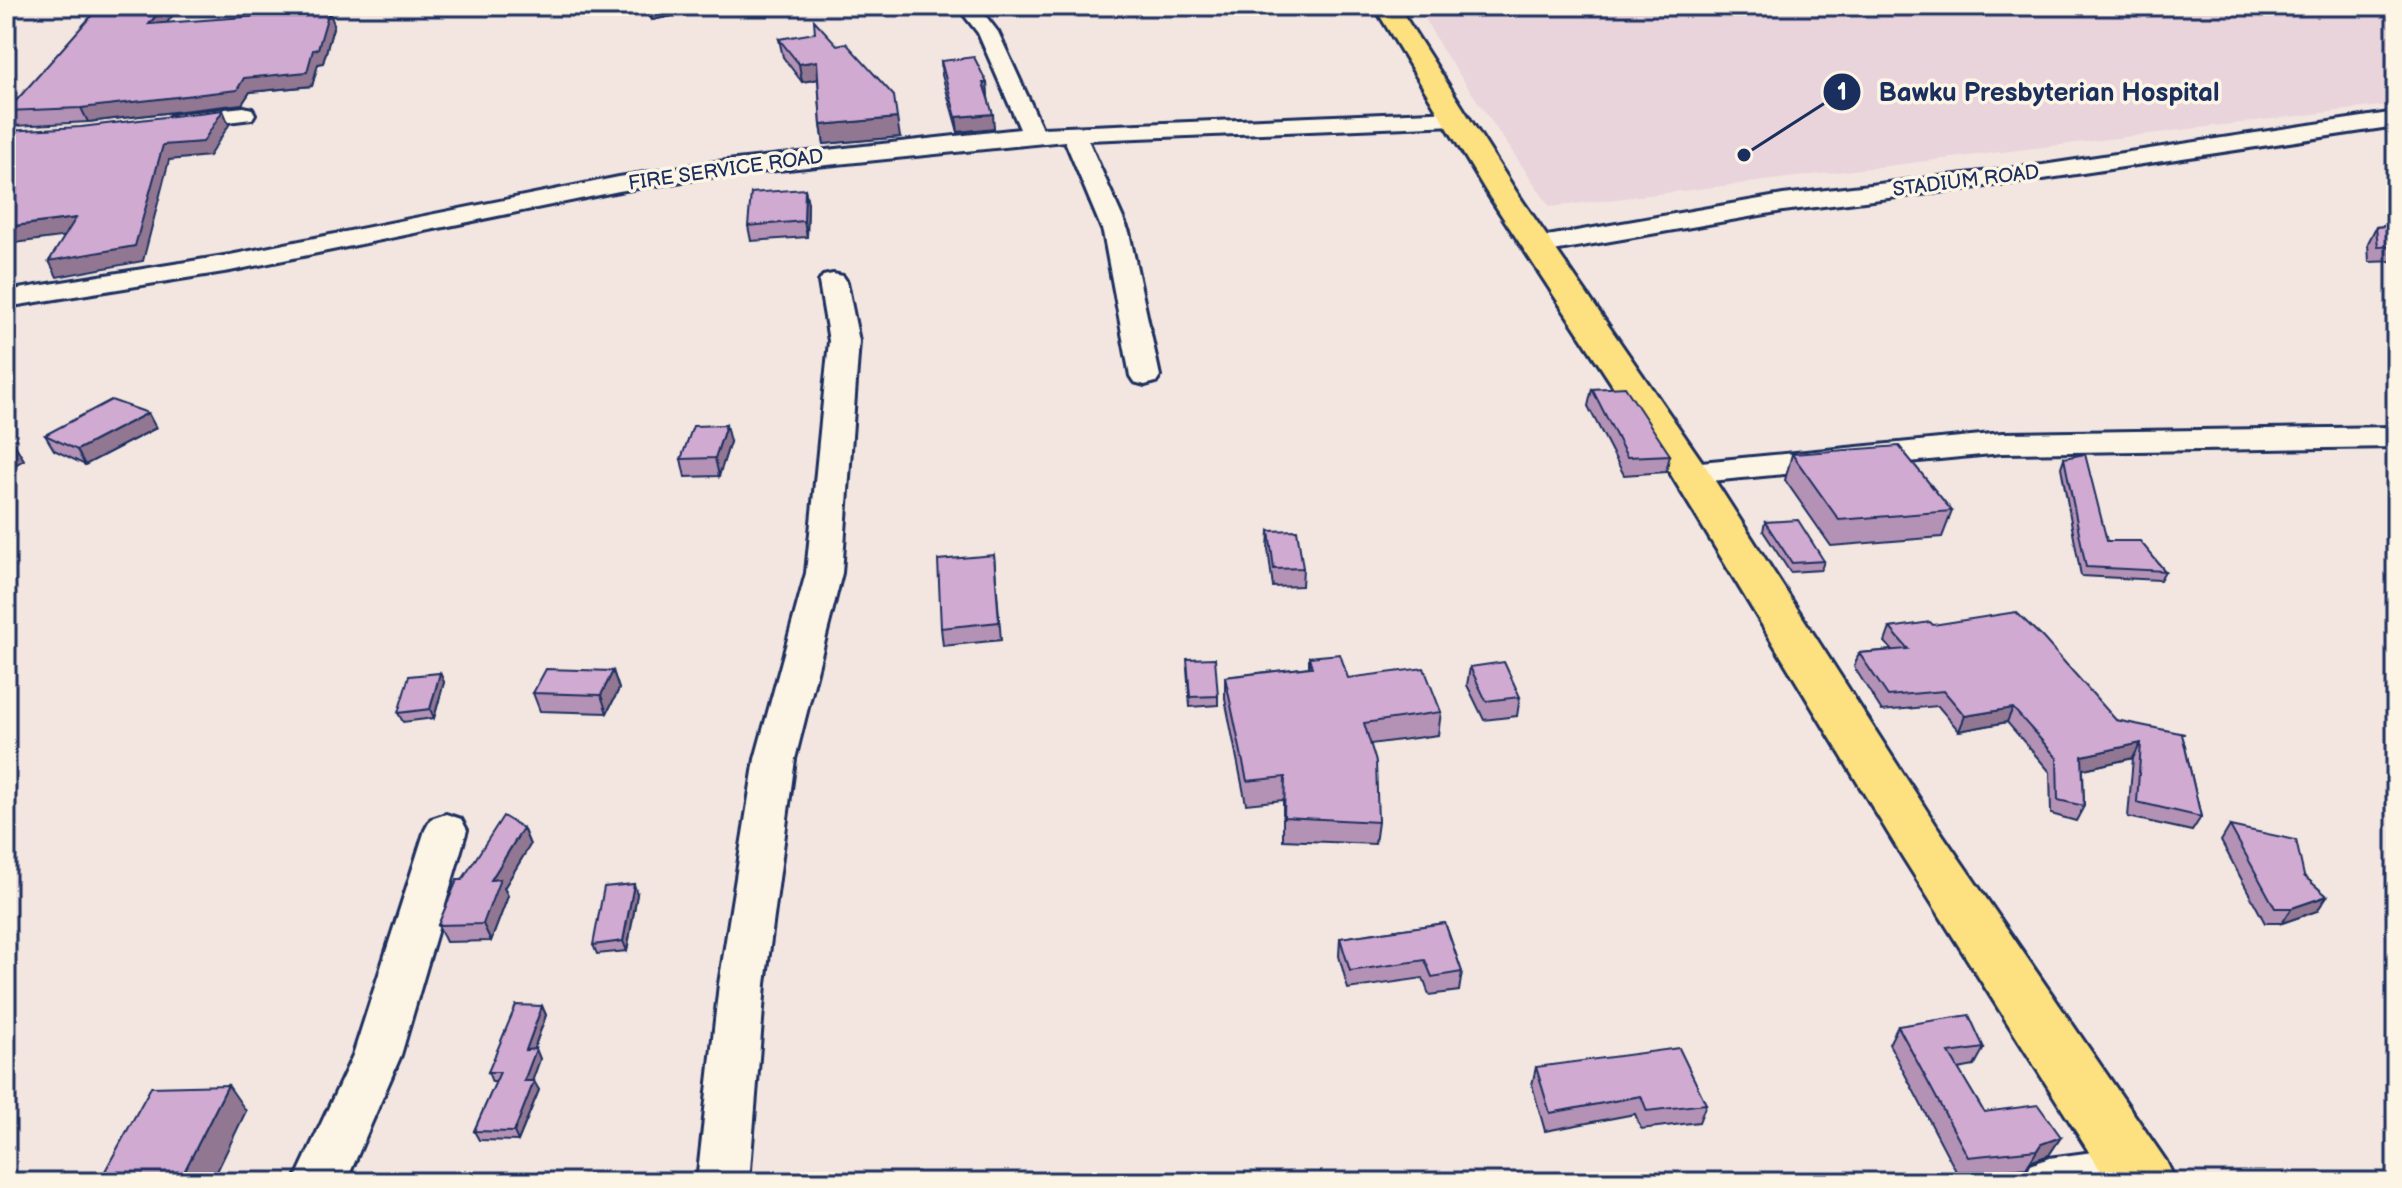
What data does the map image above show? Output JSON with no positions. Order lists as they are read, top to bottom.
{
  "streets": {
    "street": ["FIRE SERVICE ROAD", "STADIUM ROAD"]
  },
  "places": ["Bawku Presbyterian Hospital"]
}
